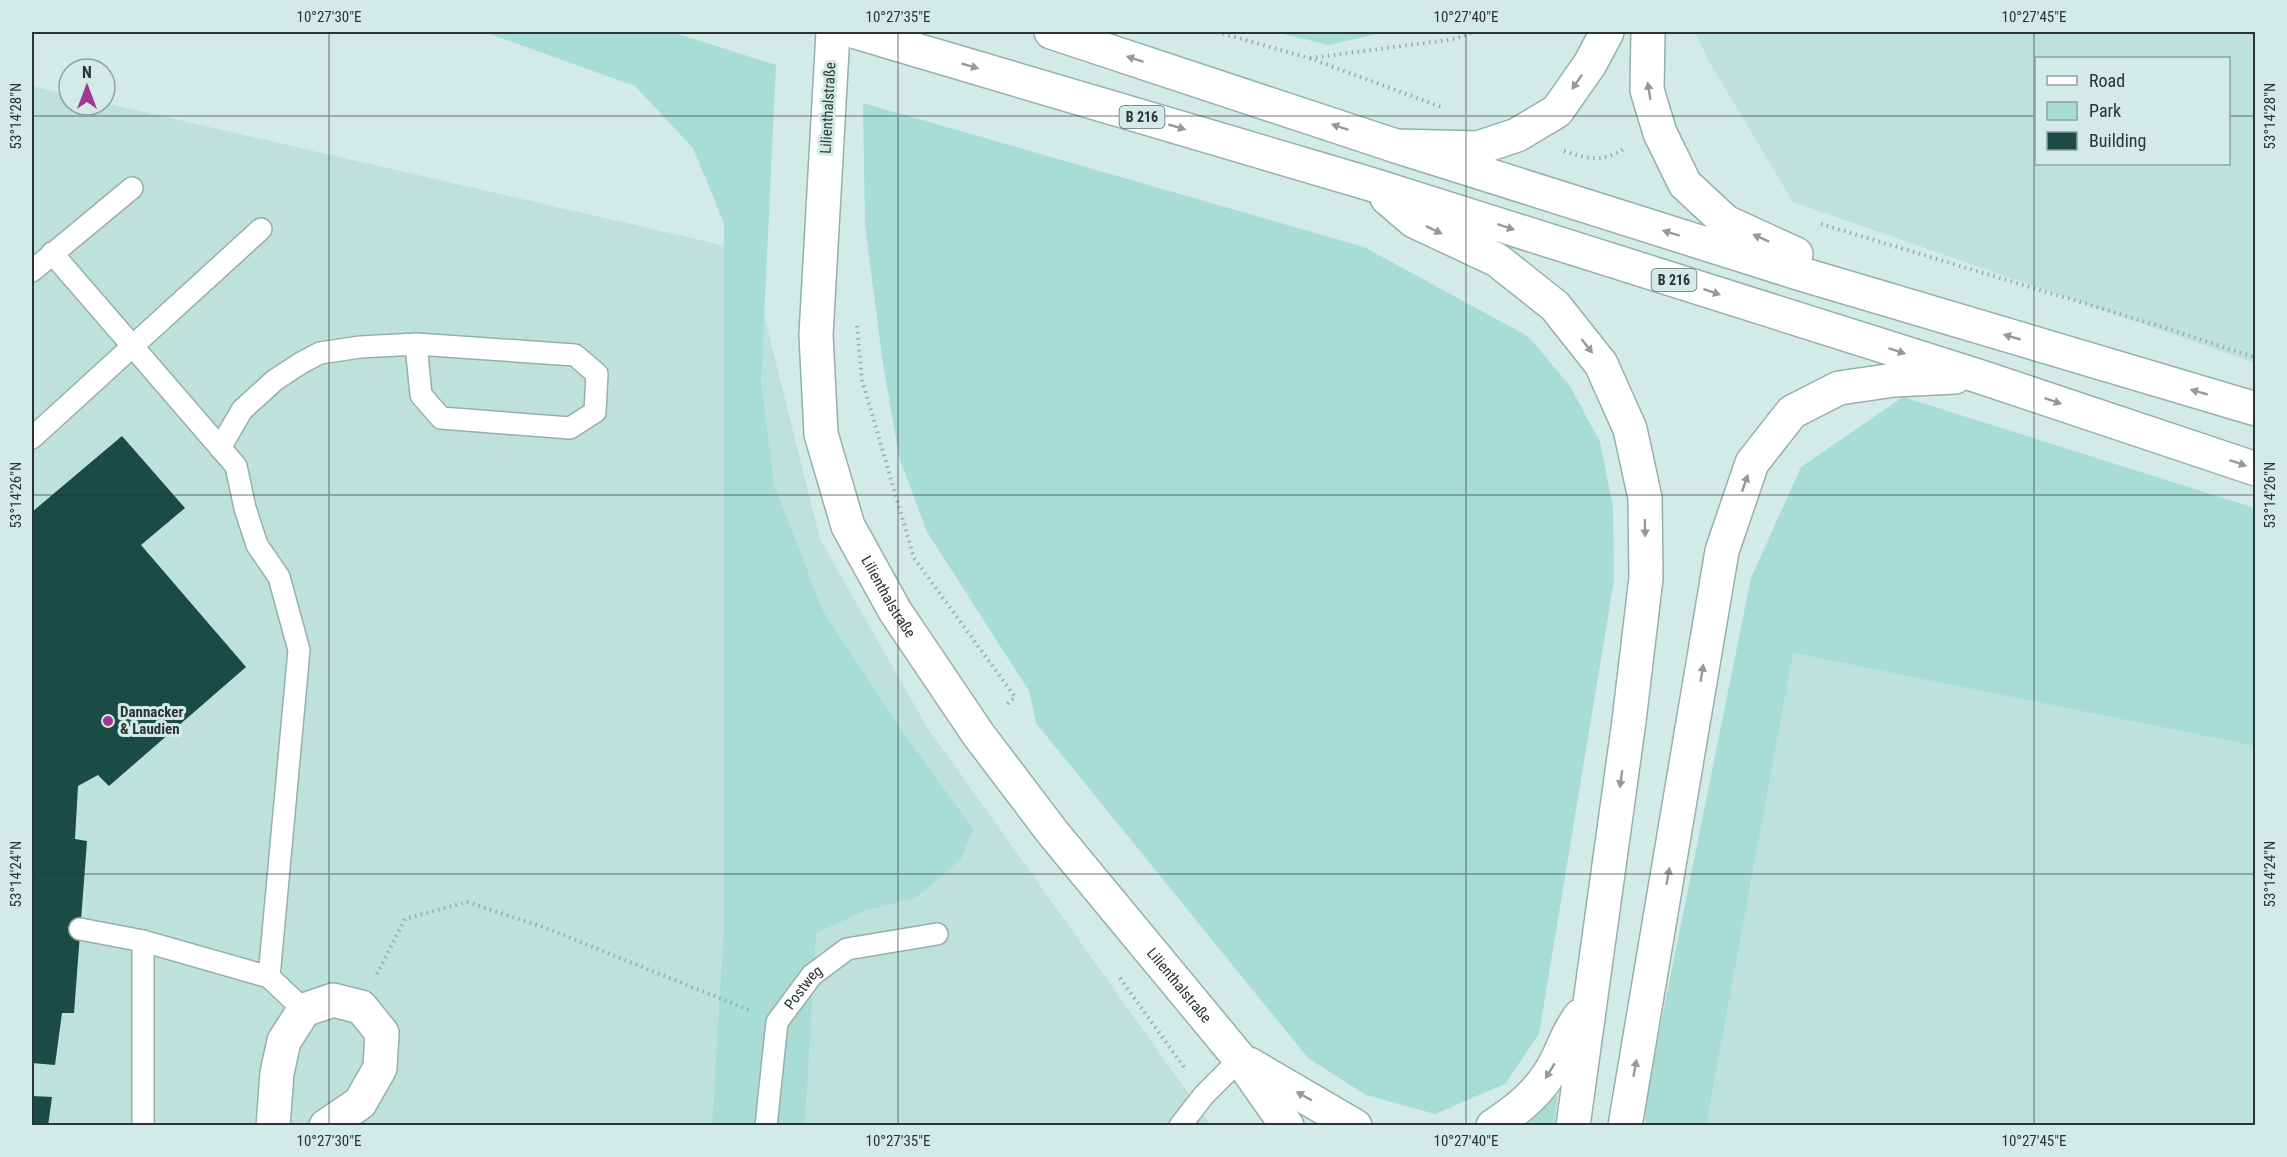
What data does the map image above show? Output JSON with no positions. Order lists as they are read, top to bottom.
{
  "streets": {
    "main road": ["Lilienthalstraße", "B 216"],
    "lane": ["Postweg"]
  },
  "places": ["Dannacker & Laudien"],
  "legend": ["Road", "Park", "Building"],
  "north": "top",
  "coordinates": [
    "10°27'30\"E",
    "10°27'35\"E",
    "10°27'40\"E",
    "10°27'45\"E",
    "53°14'28\"N",
    "53°14'26\"N",
    "53°14'24\"N"
  ]
}
